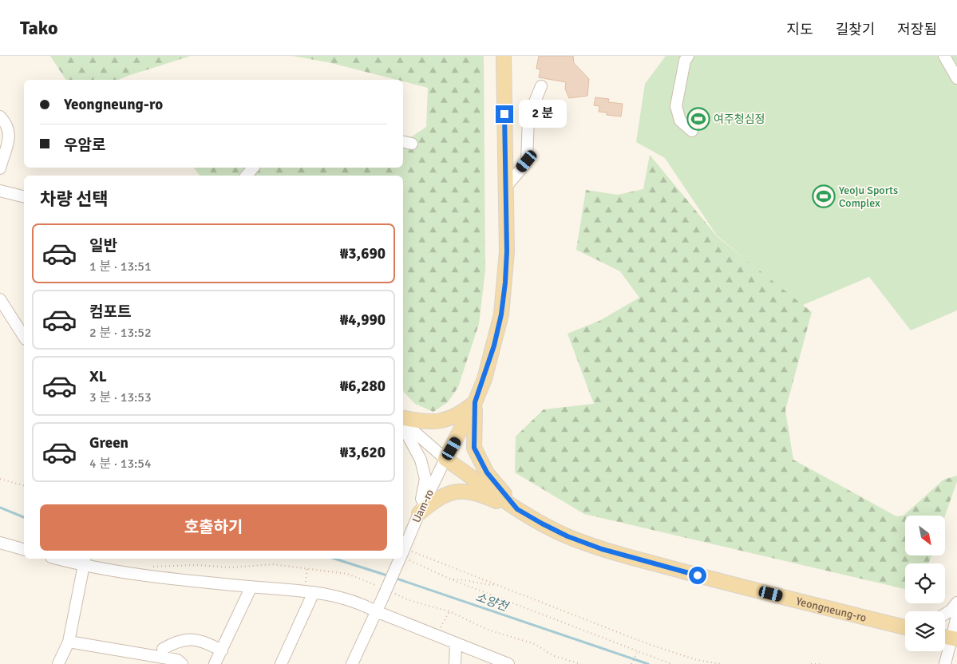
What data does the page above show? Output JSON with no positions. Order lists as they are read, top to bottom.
{
  "streets": {
    "main road": ["Yeongneung-ro"],
    "street": ["Uam-ro"]
  },
  "crossings": [
    ["Uam-ro", "Yeongneung-ro"]
  ],
  "water": ["소양천"],
  "places": {
    "sports": ["여주청심정", "Yeoju Sports Complex"]
  },
  "north": "bottom right",
  "page": {
    "header": "Tako",
    "nav": ["지도", "길찾기", "저장됨"],
    "banner": ["Yeongneung-ro", "우암로"],
    "bubble": "2 분",
    "heading": "차량 선택",
    "list": [
      {
        "name": "일반",
        "note": "1 분 · 13:51",
        "value": "₩3,690"
      },
      {
        "name": "컴포트",
        "note": "2 분 · 13:52",
        "value": "₩4,990"
      },
      {
        "name": "XL",
        "note": "3 분 · 13:53",
        "value": "₩6,280"
      },
      {
        "name": "Green",
        "note": "4 분 · 13:54",
        "value": "₩3,620"
      }
    ],
    "buttons": "호출하기"
  }
}
